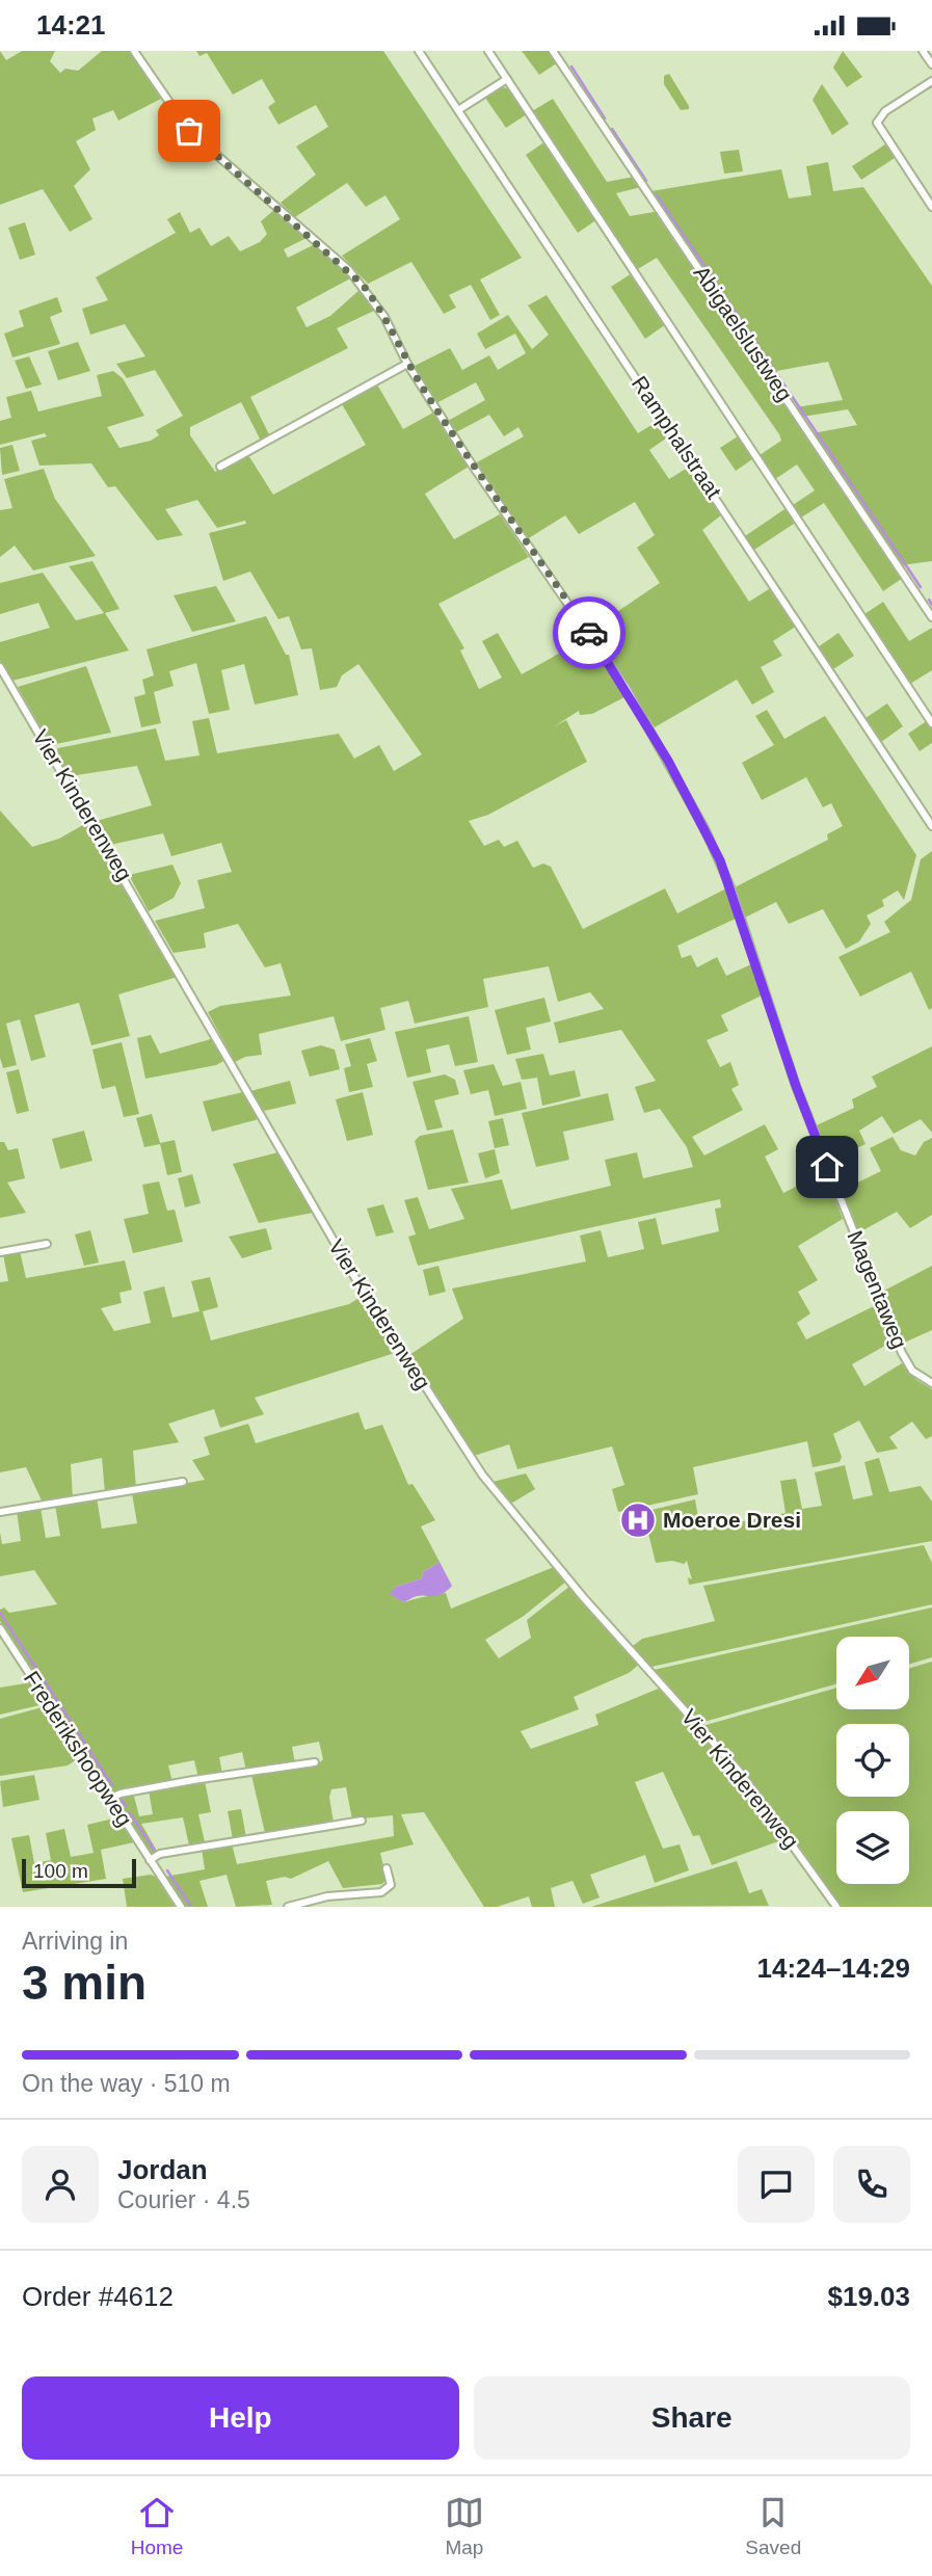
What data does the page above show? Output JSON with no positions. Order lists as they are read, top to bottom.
{
  "streets": {
    "street": [
      "Abigaelslustweg",
      "Ramphalstraat",
      "Vier Kinderenweg",
      "Magentaweg",
      "Frederikshoopweg"
    ]
  },
  "places": {
    "hospital": ["Moeroe Dresi"]
  },
  "scale_bar": "100 m",
  "north": "bottom left",
  "page": {
    "status": "14:21",
    "scale": "100 m",
    "heading": ["3 min", "Arriving in", "14:24–14:29"],
    "panel": [
      "Jordan",
      "Courier · 4.5",
      "Order #4612",
      "$19.03"
    ],
    "bar": "On the way · 510 m",
    "buttons": ["Help", "Share"],
    "tabs": ["Home", "Map", "Saved"]
  }
}
